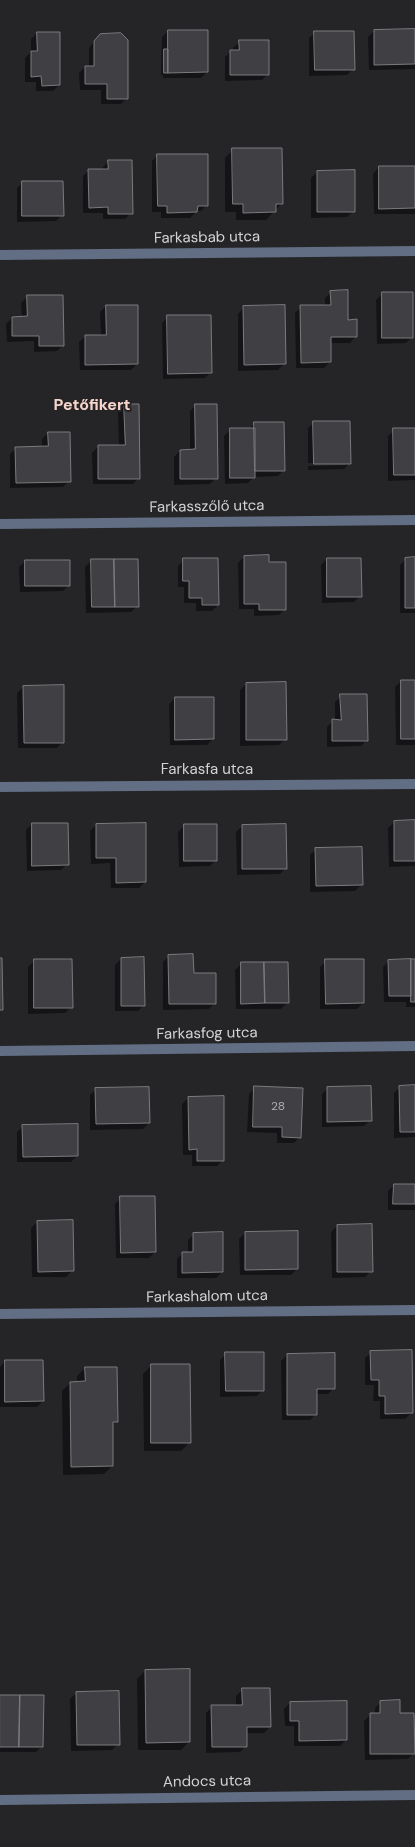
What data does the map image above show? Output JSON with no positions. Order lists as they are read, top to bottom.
{
  "streets": {
    "street": [
      "Farkasbab utca",
      "Farkasszőlő utca",
      "Farkasfa utca",
      "Farkasfog utca",
      "Farkashalom utca",
      "Andocs utca"
    ]
  },
  "districts": ["Petőfikert"],
  "house_numbers": ["28"]
}
